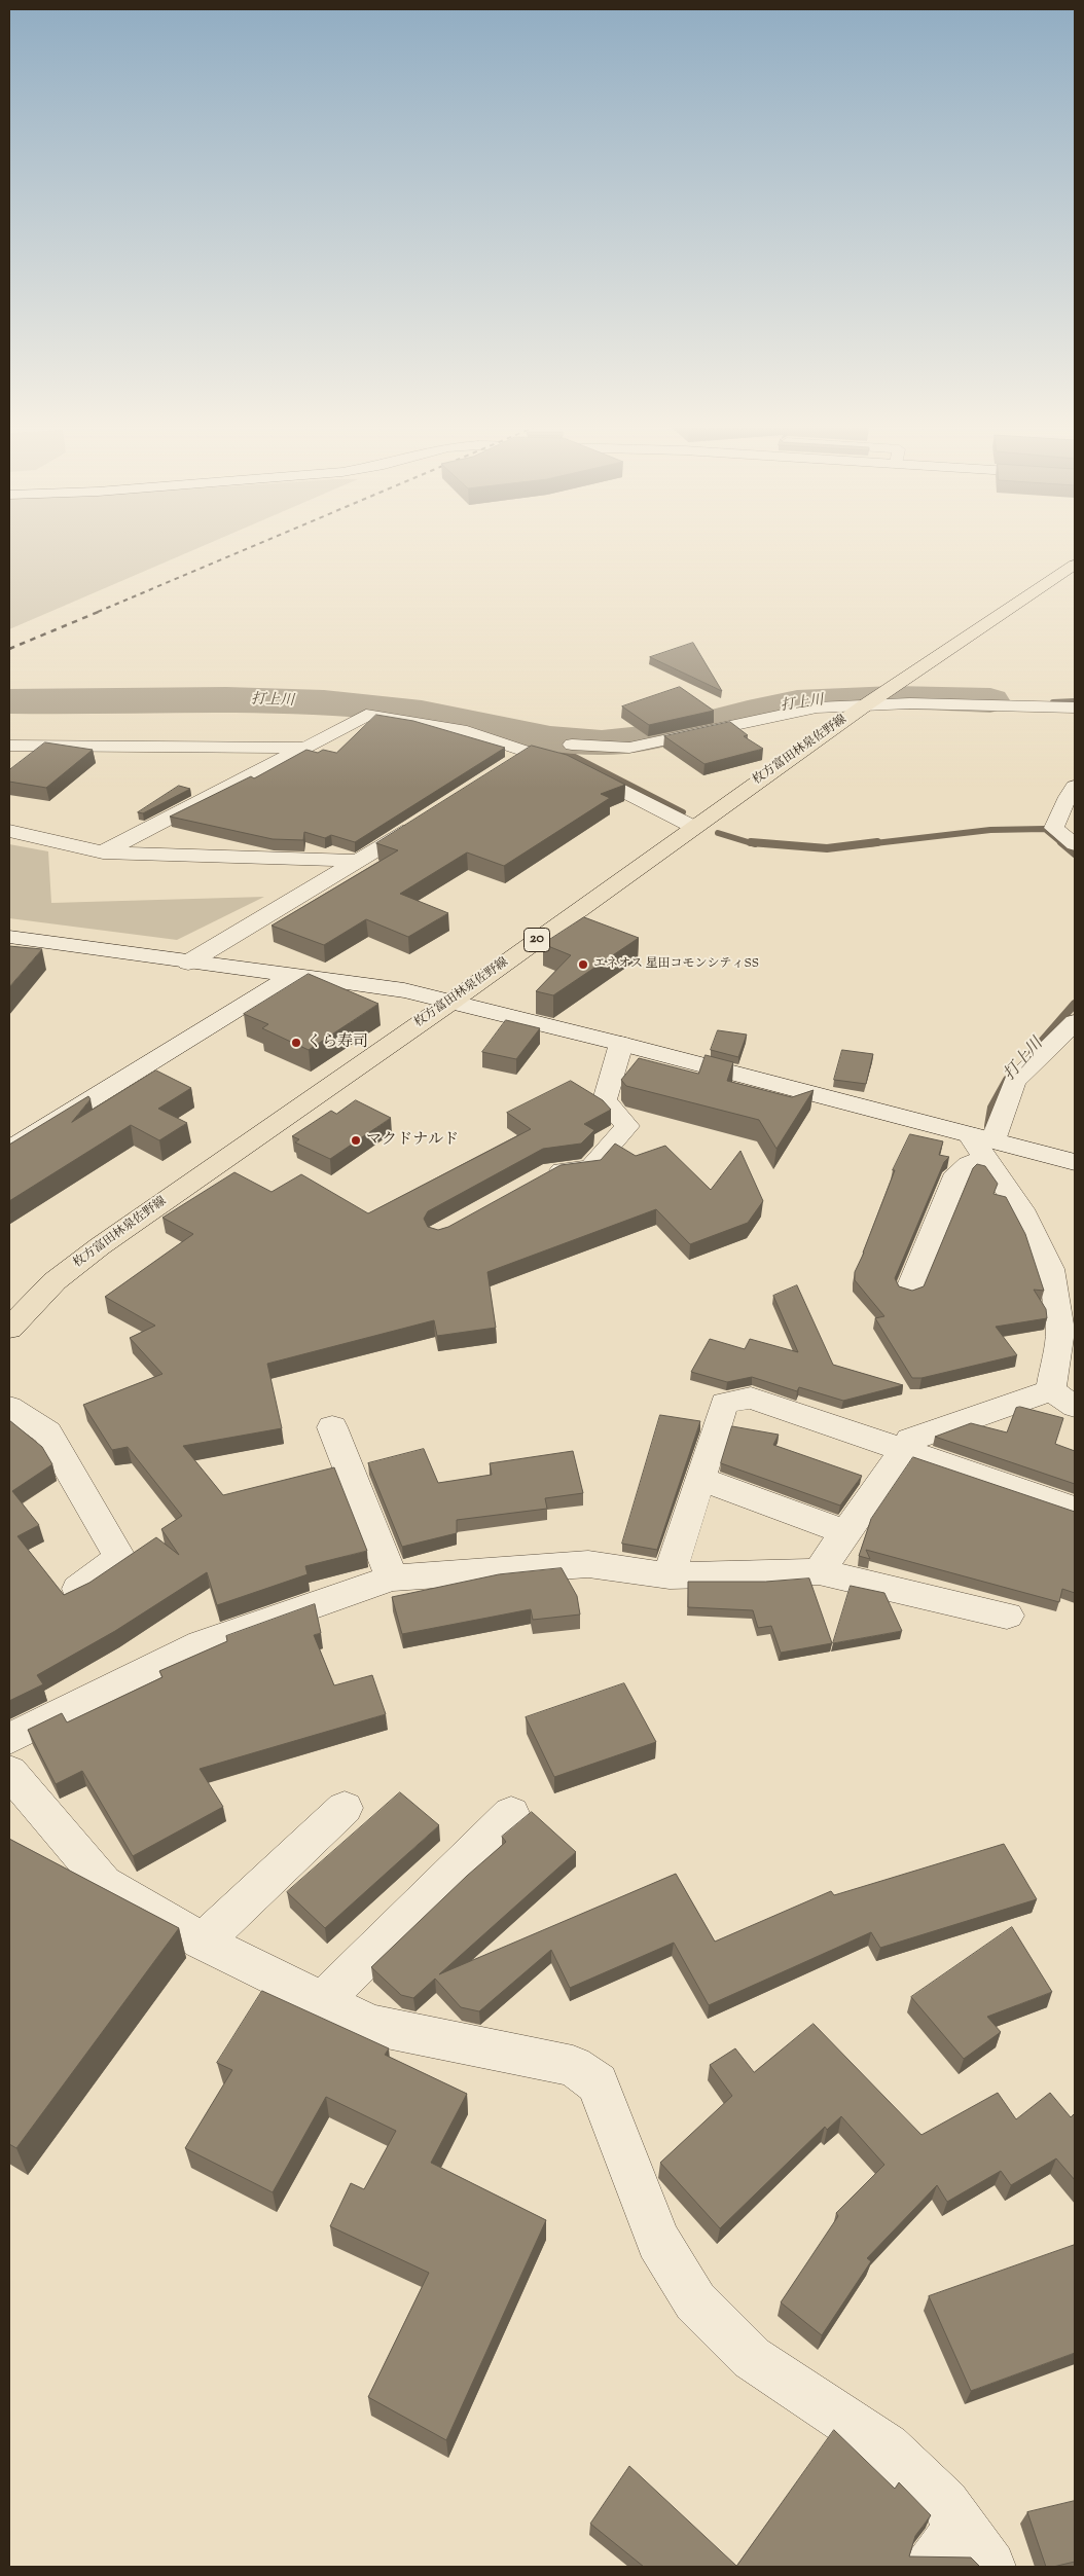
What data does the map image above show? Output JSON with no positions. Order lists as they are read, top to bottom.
{
  "streets": {
    "main road": ["枚方富田林泉佐野線", "20"]
  },
  "water": ["打上川"],
  "places": ["エネオス 星田コモンシティSS", "くら寿司", "マクドナルド"]
}
